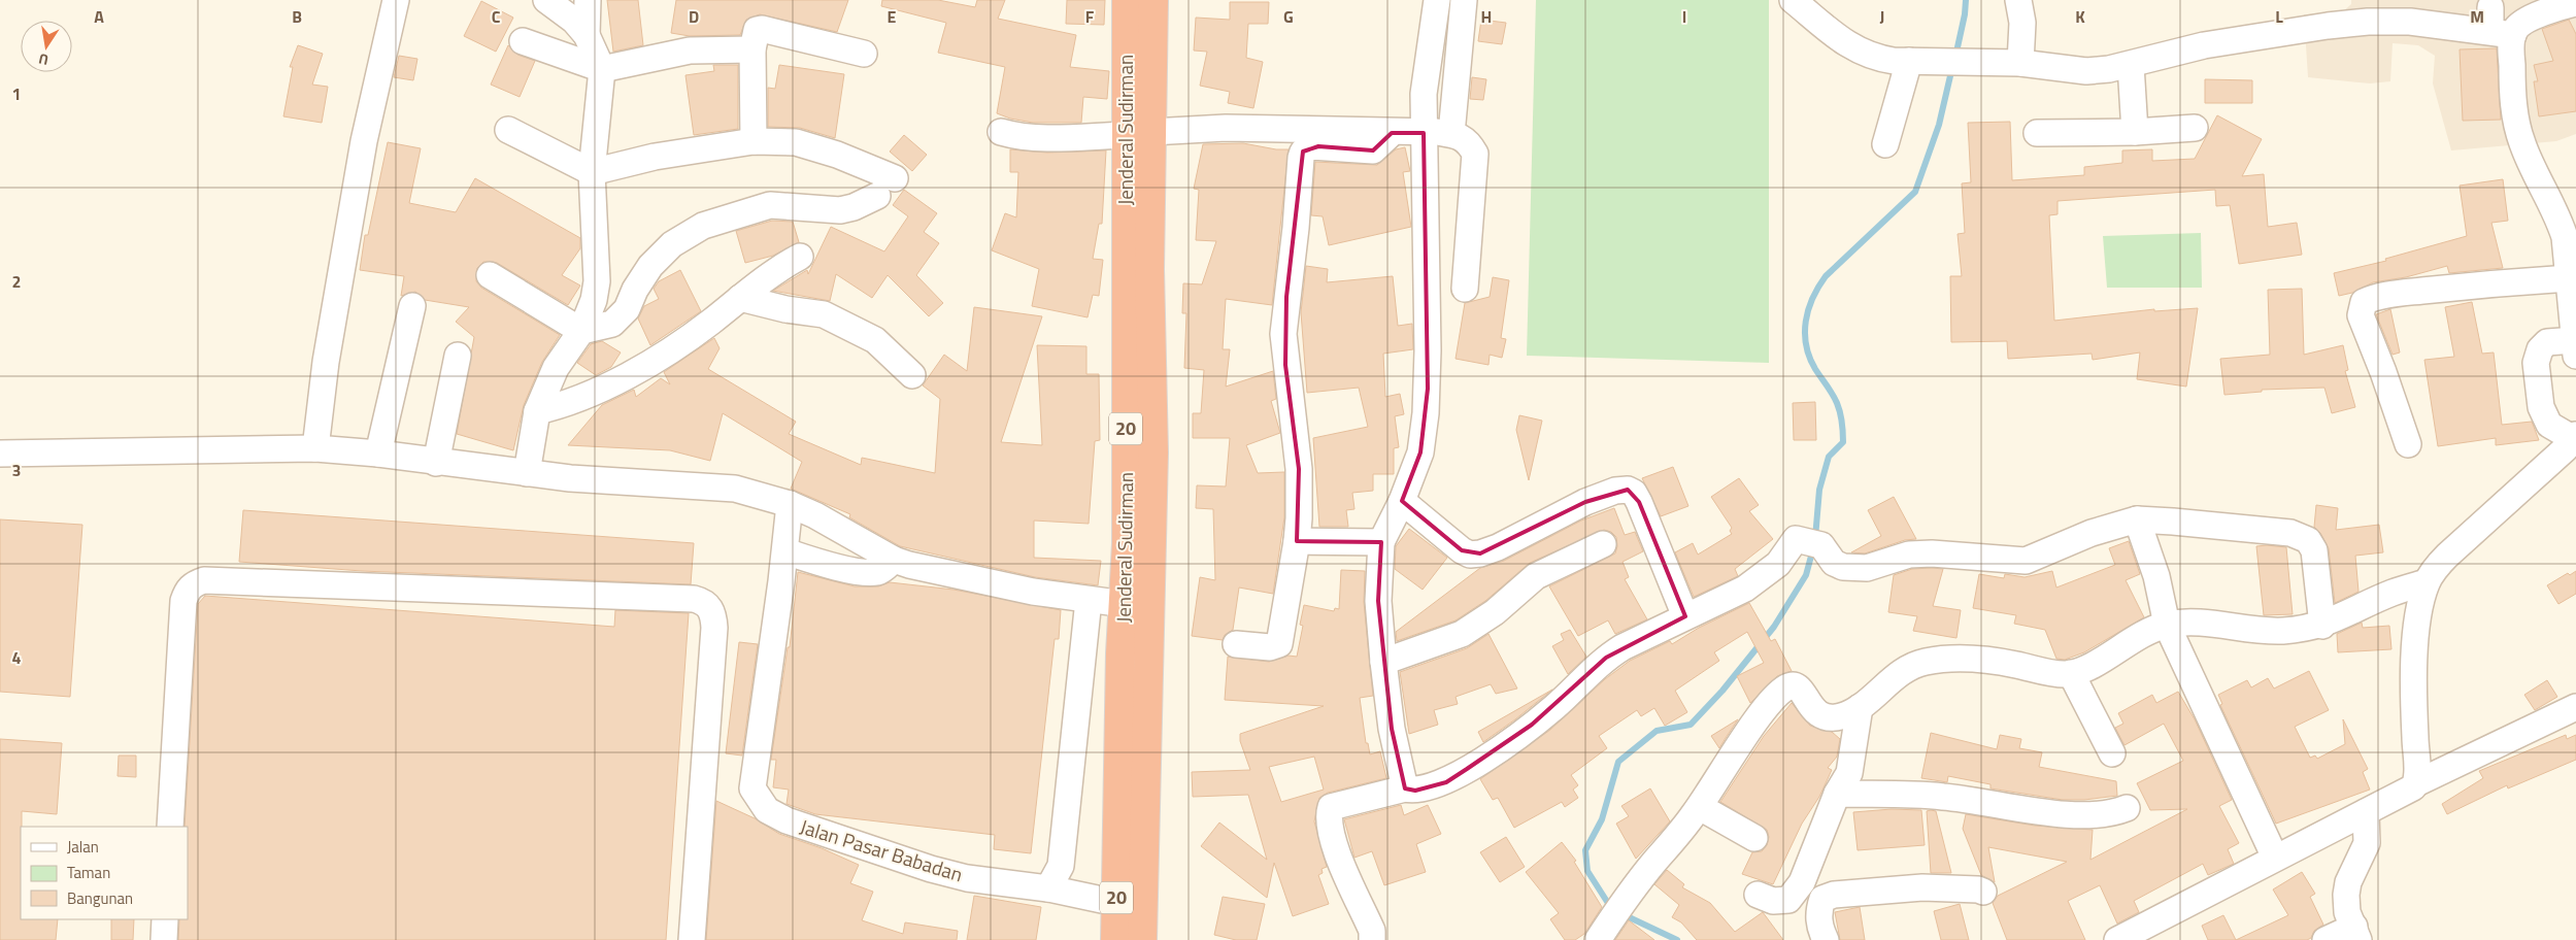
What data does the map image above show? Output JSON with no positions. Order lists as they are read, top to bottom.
{
  "streets": {
    "highway": ["Jenderal Sudirman", "20"],
    "street": ["Jalan Pasar Babadan"]
  },
  "crossings": [
    ["Jenderal Sudirman", "Jalan Pasar Babadan"]
  ],
  "legend": ["Jalan", "Taman", "Bangunan"],
  "north": "bottom",
  "grid": {
    "columns": [
      "A",
      "B",
      "C",
      "D",
      "E",
      "F",
      "G",
      "H",
      "I",
      "J",
      "K",
      "L",
      "M"
    ],
    "rows": [
      "1",
      "2",
      "3",
      "4"
    ]
  }
}
